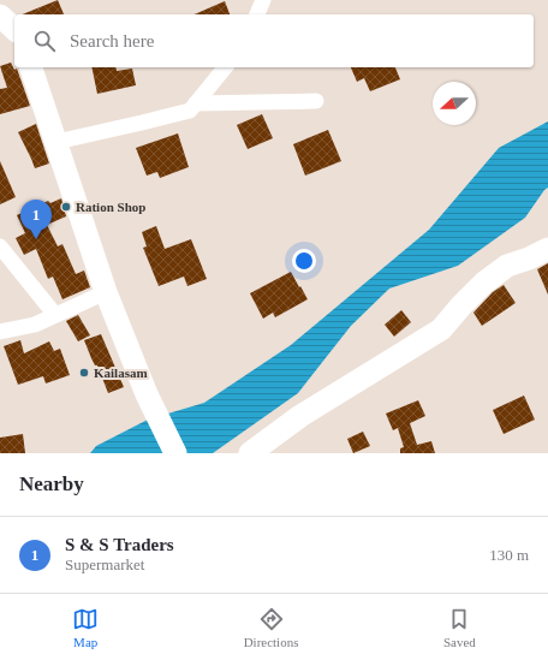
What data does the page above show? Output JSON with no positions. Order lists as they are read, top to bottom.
{
  "places": ["Ration Shop", "Kailasam"],
  "north": "left",
  "page": {
    "search": "Search here",
    "pins": "1",
    "heading": "Nearby",
    "list": [
      {
        "mark": "1",
        "name": "S & S Traders",
        "note": "Supermarket",
        "value": "130 m"
      }
    ],
    "nav": ["Map", "Directions", "Saved"]
  }
}
